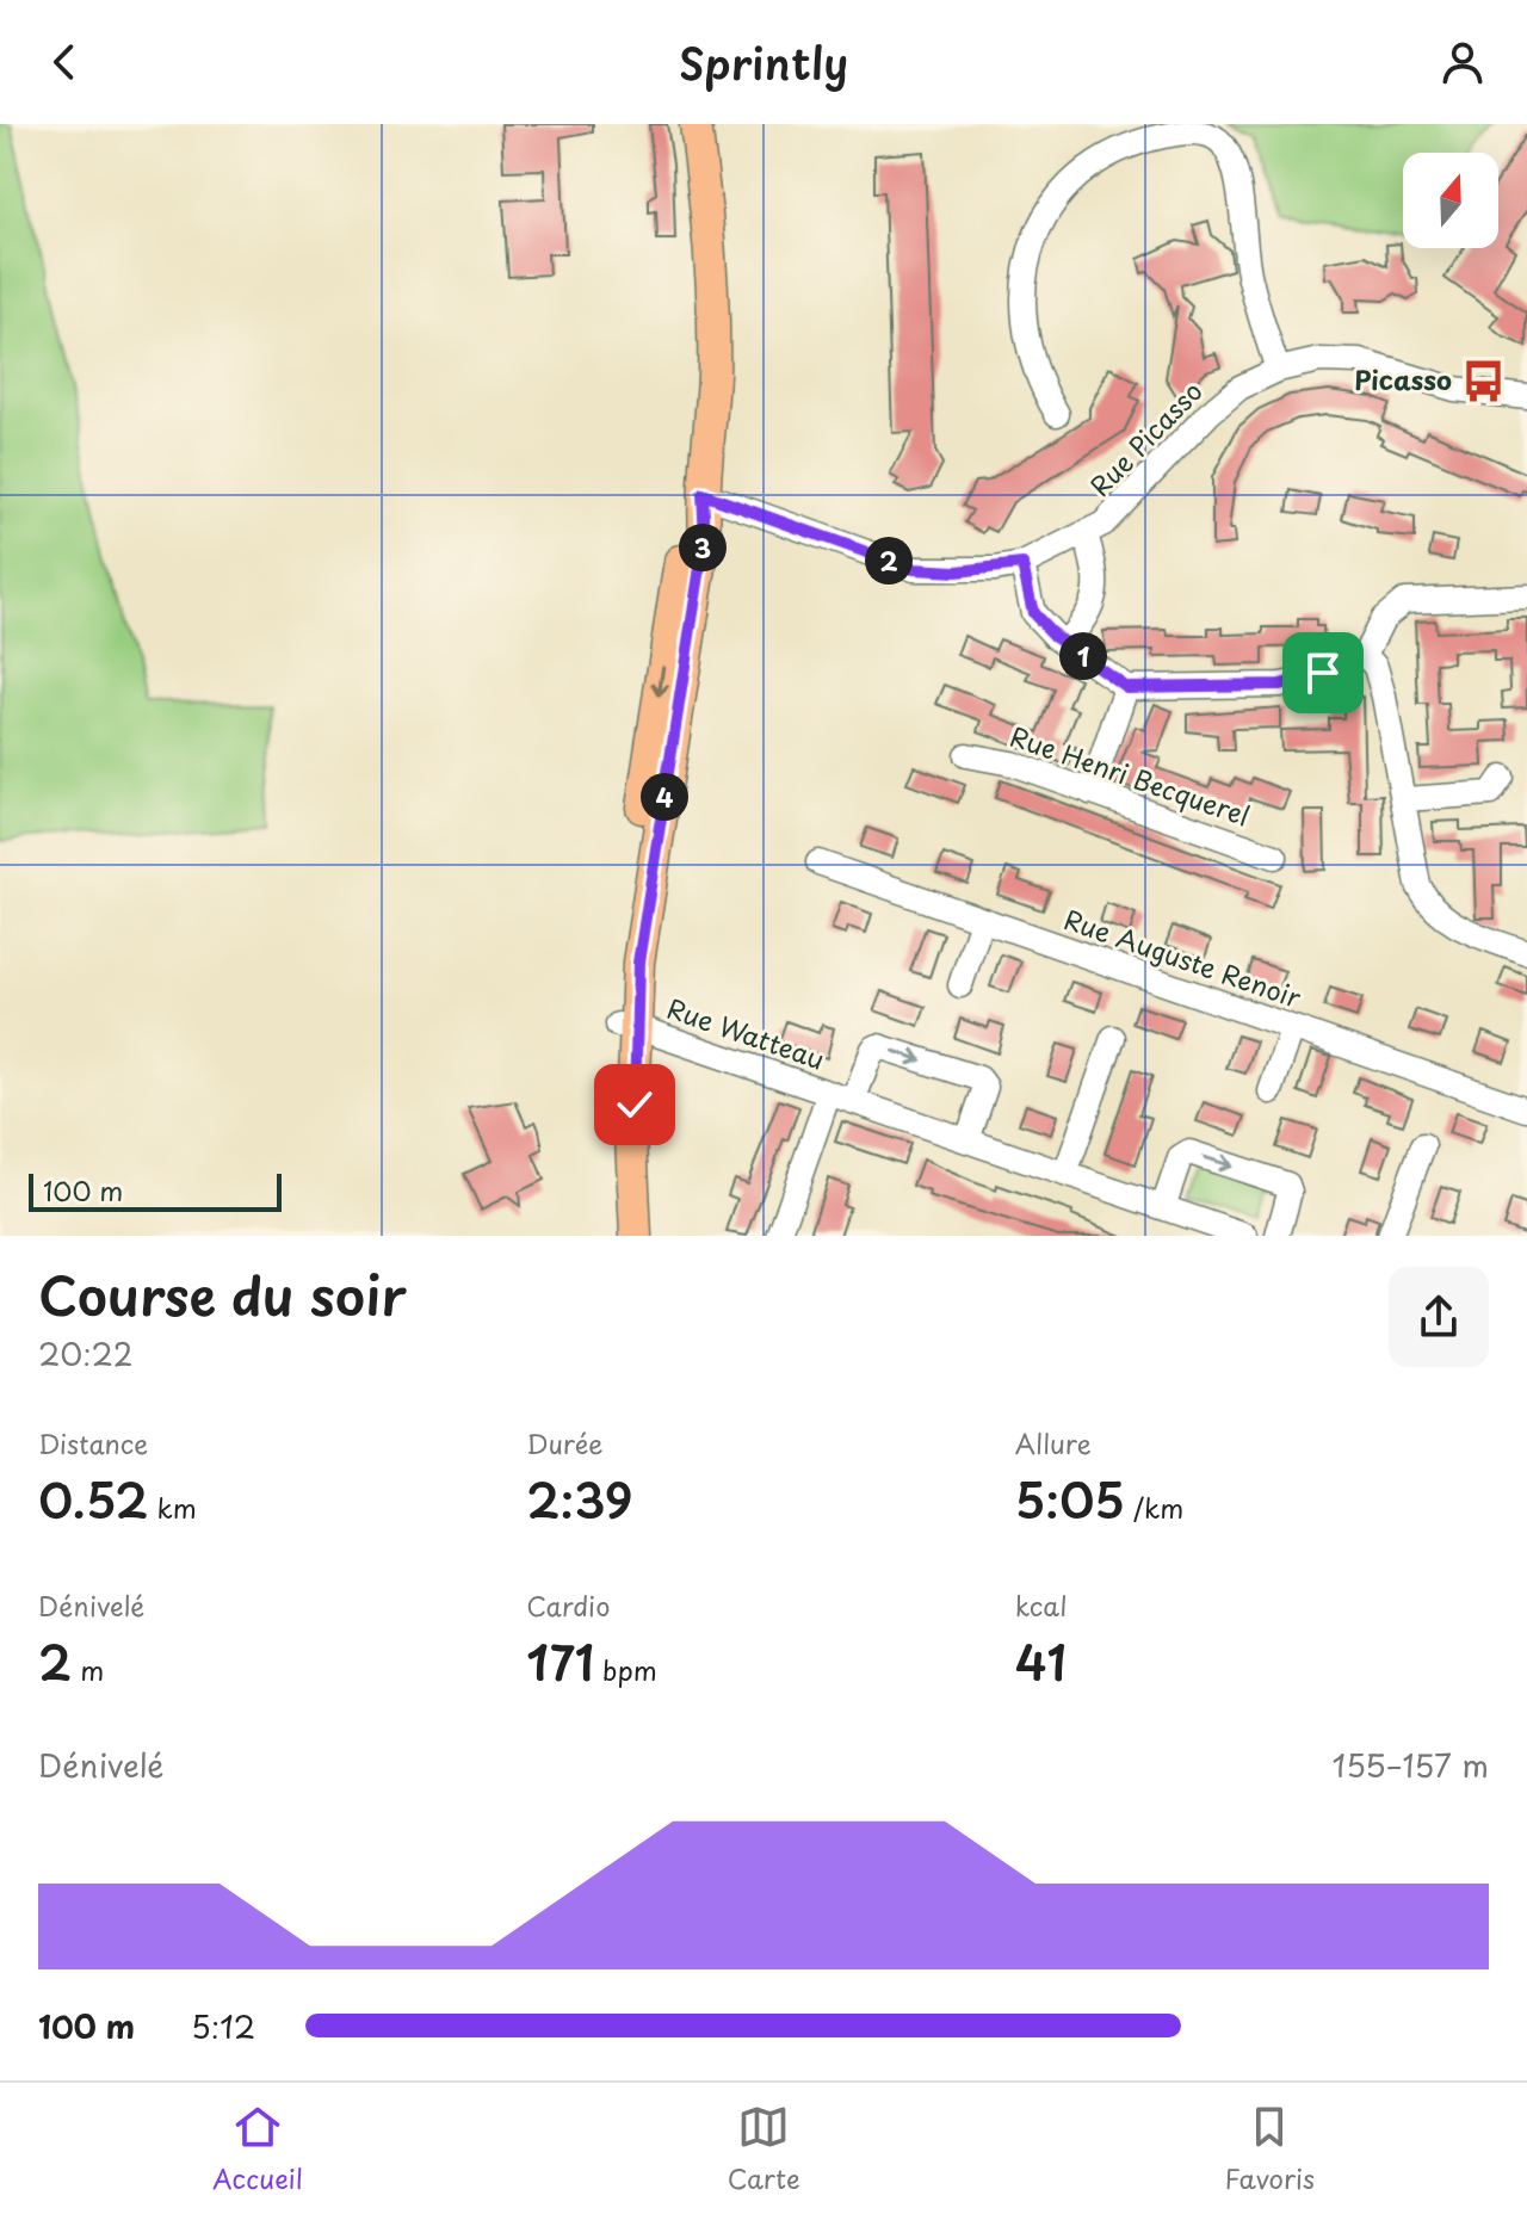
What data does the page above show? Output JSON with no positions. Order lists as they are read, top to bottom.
{
  "streets": {
    "street": [
      "Rue Picasso",
      "Rue Henri Becquerel",
      "Rue Auguste Renoir",
      "Rue Watteau"
    ]
  },
  "places": {
    "bus stop": ["Picasso"]
  },
  "scale_bar": "100 m",
  "north": "top",
  "page": {
    "header": "Sprintly",
    "pins": [
      "3",
      "2",
      "1",
      "4"
    ],
    "scale": "100 m",
    "heading": ["Course du soir", "20:22"],
    "stats": [
      ["Distance", "0.52 km"],
      ["Durée", "2:39"],
      ["Allure", "5:05 /km"],
      ["Dénivelé", "2 m"],
      ["Cardio", "171 bpm"],
      ["kcal", "41"]
    ],
    "chart": ["Dénivelé", "155–157 m"],
    "list": [
      {
        "name": "100 m",
        "note": "5:12"
      }
    ],
    "tabs": ["Accueil", "Carte", "Favoris"]
  }
}
